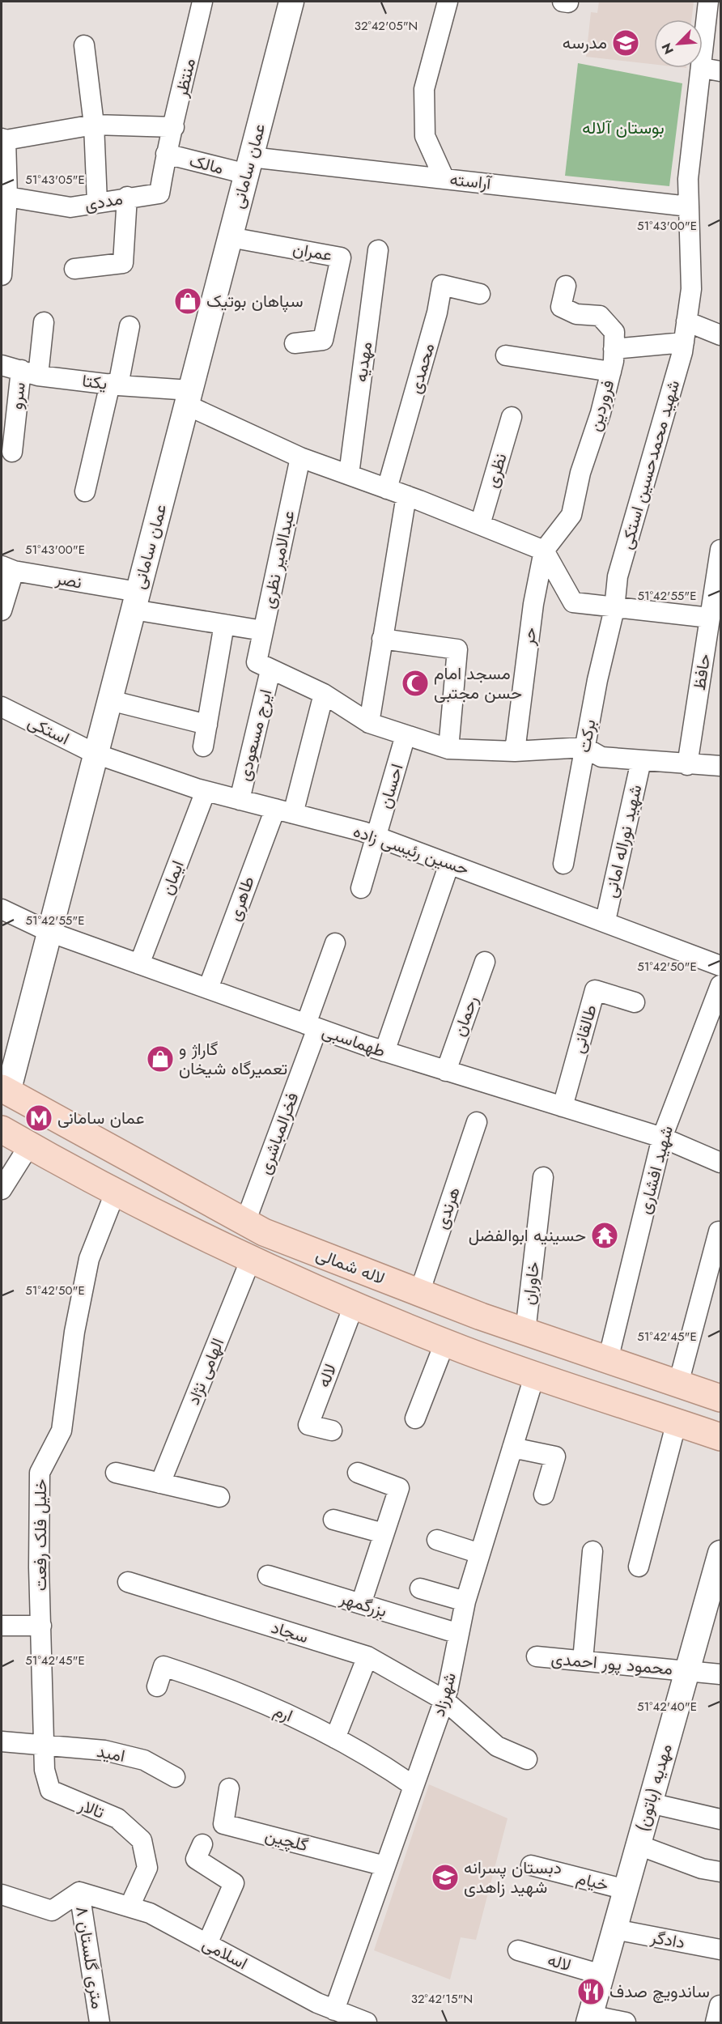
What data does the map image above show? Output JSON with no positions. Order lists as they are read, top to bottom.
{
  "streets": {
    "main road": ["لاله شمالی"],
    "street": [
      "منتظر",
      "مالک",
      "عمان سامانی",
      "آراسته",
      "مددی",
      "عمران",
      "مهدیه",
      "محمدی",
      "یکتا",
      "سرو",
      "فروردین",
      "شهید محمدحسین استکی",
      "نظری",
      "عبدالامیر نظری",
      "نصر",
      "حر",
      "حافظ",
      "استکی",
      "ایرج مسعودی",
      "برکت",
      "احسان",
      "شهید نوراله امانی",
      "حسین رئیسی زاده",
      "ایمان",
      "طاهری",
      "رحمان",
      "طالقانی",
      "طهماسبی",
      "فخرالمباشری",
      "شهید افشاری",
      "هرندی",
      "خاوران",
      "الهامی نژاد",
      "لاله",
      "خلیل فلک رفعت",
      "بزرگمهر",
      "سجاد",
      "محمود پور احمدی",
      "شهرزاد",
      "ارم",
      "امید",
      "مهدیه (باتون)",
      "تالار",
      "گلچین",
      "خیام",
      "دادگر",
      "اسلامی",
      "۸ متری گلستان"
    ]
  },
  "crossings": [
    ["منتظر", "مالک"],
    ["منتظر", "مددی"],
    ["مالک", "عمان سامانی"],
    ["مالک", "آراسته"],
    ["مالک", "مددی"],
    ["عمان سامانی", "آراسته"],
    ["عمان سامانی", "عمران"],
    ["عمان سامانی", "یکتا"],
    ["عمان سامانی", "نصر"],
    ["عمان سامانی", "استکی"],
    ["عمان سامانی", "حسین رئیسی زاده"],
    ["عمان سامانی", "طهماسبی"],
    ["عمان سامانی", "لاله شمالی"],
    ["آراسته", "شهید محمدحسین استکی"],
    ["یکتا", "سرو"],
    ["فروردین", "حر"],
    ["شهید محمدحسین استکی", "برکت"],
    ["عبدالامیر نظری", "نصر"],
    ["عبدالامیر نظری", "ایرج مسعودی"],
    ["استکی", "حسین رئیسی زاده"],
    ["ایرج مسعودی", "حسین رئیسی زاده"],
    ["احسان", "حسین رئیسی زاده"],
    ["شهید نوراله امانی", "حسین رئیسی زاده"],
    ["حسین رئیسی زاده", "ایمان"],
    ["حسین رئیسی زاده", "طاهری"],
    ["ایمان", "طهماسبی"],
    ["طاهری", "طهماسبی"],
    ["رحمان", "طهماسبی"],
    ["طالقانی", "طهماسبی"],
    ["طهماسبی", "فخرالمباشری"],
    ["طهماسبی", "شهید افشاری"],
    ["شهید افشاری", "لاله شمالی"],
    ["هرندی", "لاله شمالی"],
    ["لاله شمالی", "خاوران"],
    ["لاله شمالی", "الهامی نژاد"],
    ["لاله شمالی", "لاله"],
    ["لاله شمالی", "خلیل فلک رفعت"],
    ["لاله شمالی", "شهرزاد"],
    ["لاله", "مهدیه (باتون)"],
    ["خلیل فلک رفعت", "امید"],
    ["خلیل فلک رفعت", "تالار"],
    ["بزرگمهر", "شهرزاد"],
    ["سجاد", "شهرزاد"],
    ["محمود پور احمدی", "مهدیه (باتون)"],
    ["شهرزاد", "ارم"],
    ["شهرزاد", "گلچین"],
    ["شهرزاد", "اسلامی"],
    ["امید", "تالار"],
    ["مهدیه (باتون)", "خیام"],
    ["مهدیه (باتون)", "دادگر"],
    ["تالار", "اسلامی"],
    ["اسلامی", "۸ متری گلستان"]
  ],
  "parks": ["بوستان آلاله"],
  "places": {
    "school or university": ["مدرسه", "دبستان پسرانه شهید زاهدی"],
    "shop": ["سپاهان بوتیک", "گاراژ و تعمیرگاه شیخان"],
    "mosque": ["مسجد امام حسن مجتبی"],
    "metro station": ["عمان سامانی"],
    "temple": ["حسینیه ابوالفضل"],
    "restaurant": ["ساندویچ صدف"]
  },
  "north": "bottom left",
  "coordinates": [
    "32°42'05\"N",
    "51°43'05\"E",
    "51°43'00\"E",
    "51°42'55\"E",
    "51°42'50\"E",
    "51°42'45\"E",
    "51°42'40\"E",
    "32°42'15\"N"
  ]
}
